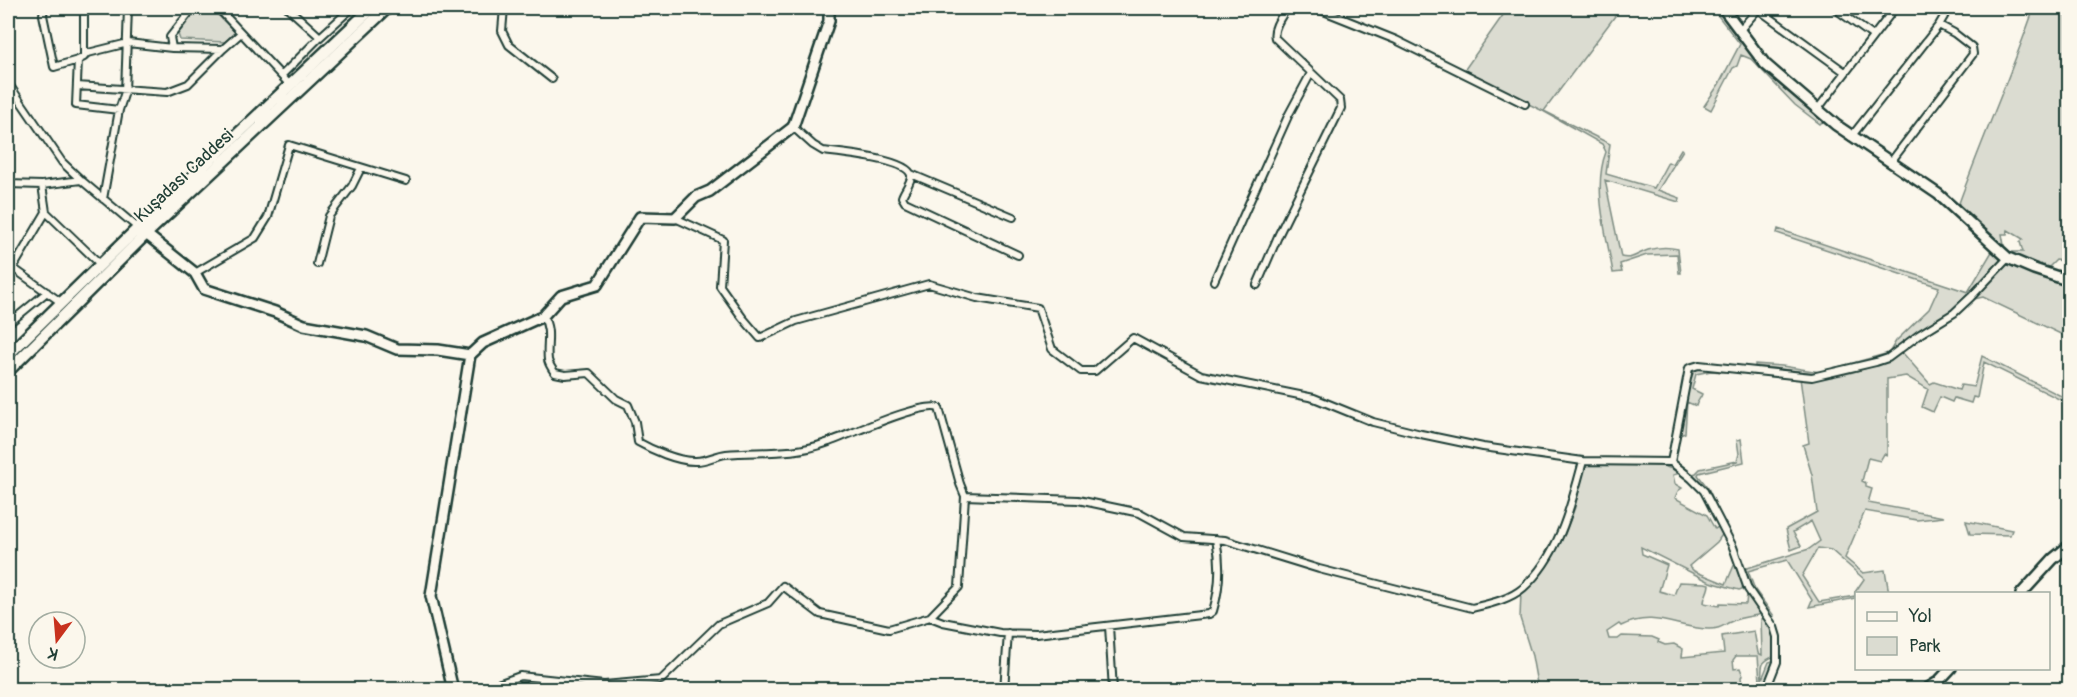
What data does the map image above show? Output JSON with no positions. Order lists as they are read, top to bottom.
{
  "streets": {
    "main road": ["Kuşadası Caddesi"]
  },
  "legend": ["Yol", "Park"],
  "north": "bottom"
}
